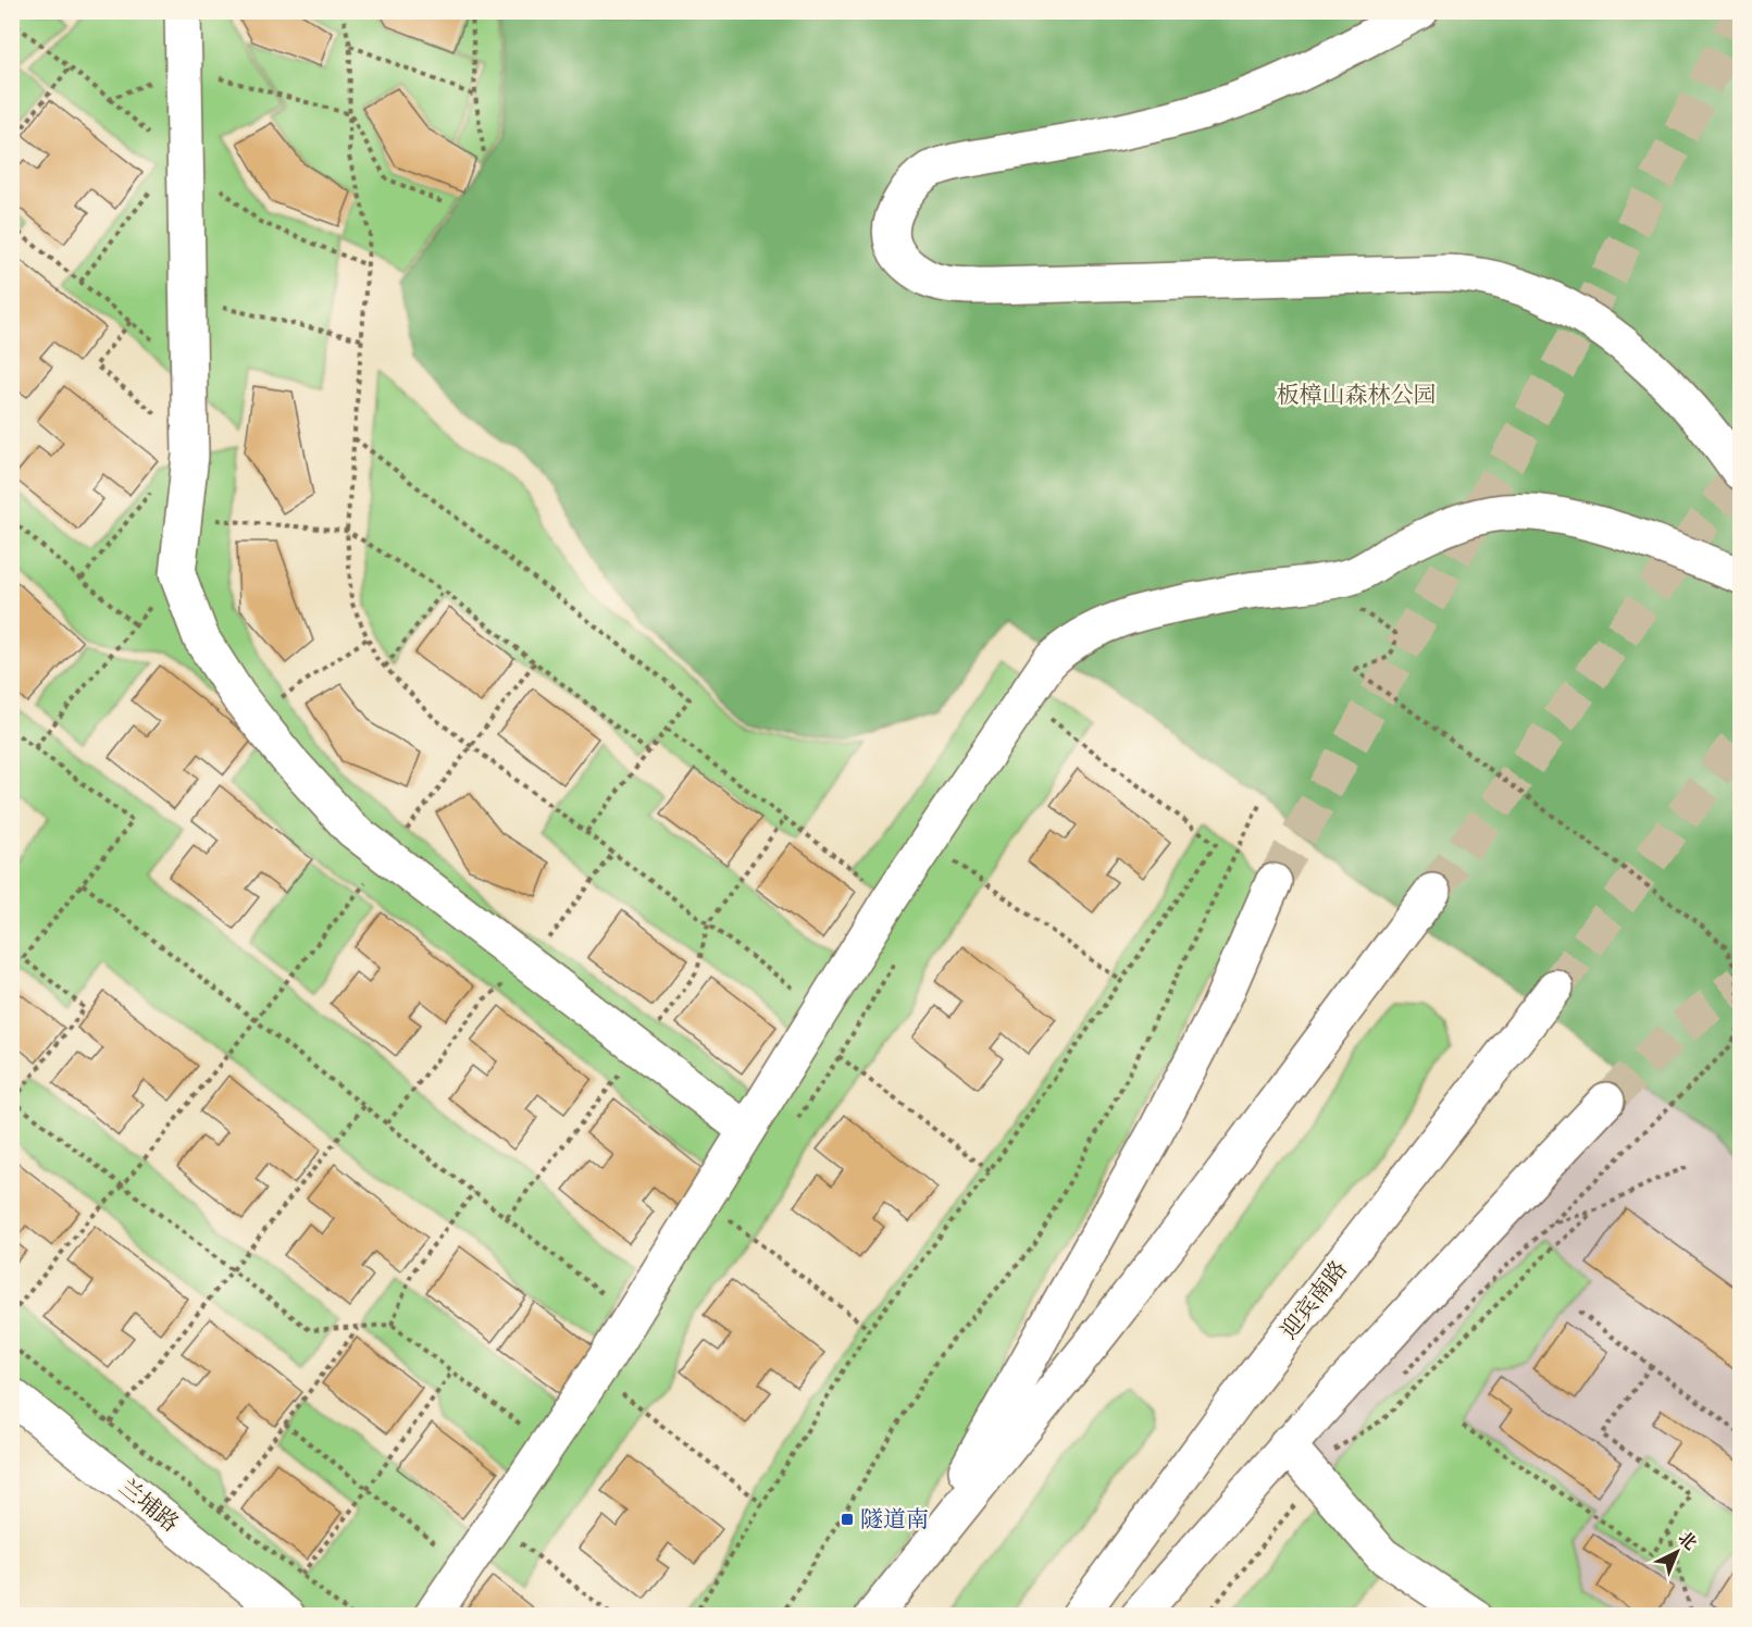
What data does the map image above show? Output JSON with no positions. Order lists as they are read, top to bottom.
{
  "streets": {
    "main road": ["迎宾南路", "兰埔路"]
  },
  "parks": ["板樟山森林公园"],
  "places": {
    "transit": ["隧道南"]
  },
  "north": "top right"
}
